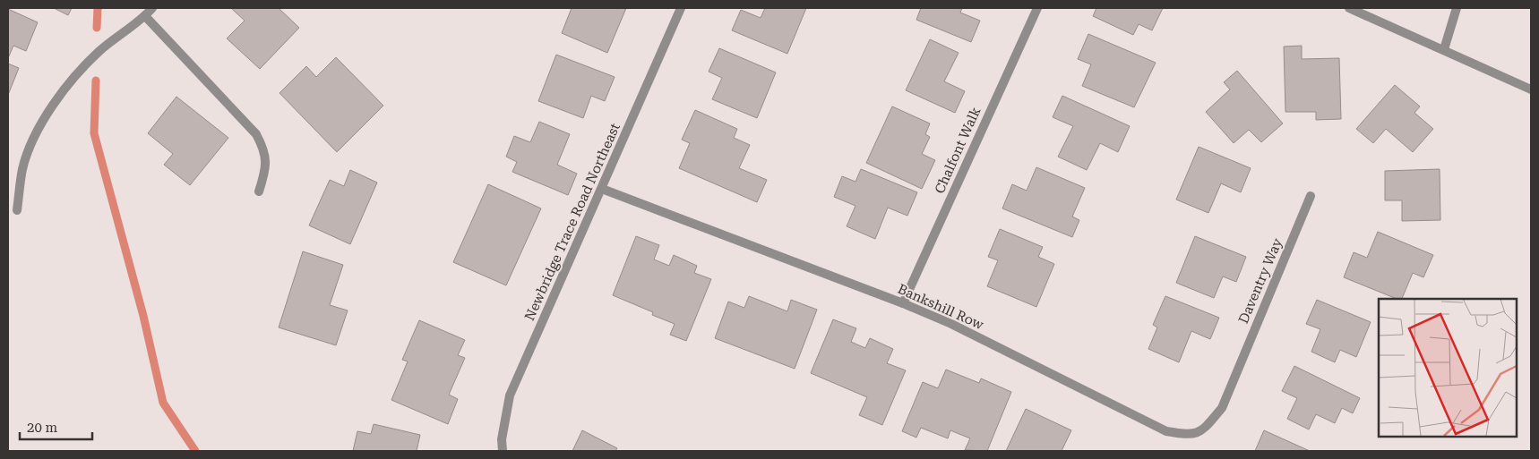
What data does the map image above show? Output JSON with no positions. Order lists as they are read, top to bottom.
{
  "streets": {
    "street": [
      "Chalfont Walk",
      "Newbridge Trace Road Northeast",
      "Daventry Way",
      "Bankshill Row"
    ]
  },
  "crossings": [
    ["Chalfont Walk", "Bankshill Row"],
    ["Newbridge Trace Road Northeast", "Bankshill Row"],
    ["Daventry Way", "Bankshill Row"]
  ],
  "scale_bar": "20 m"
}
